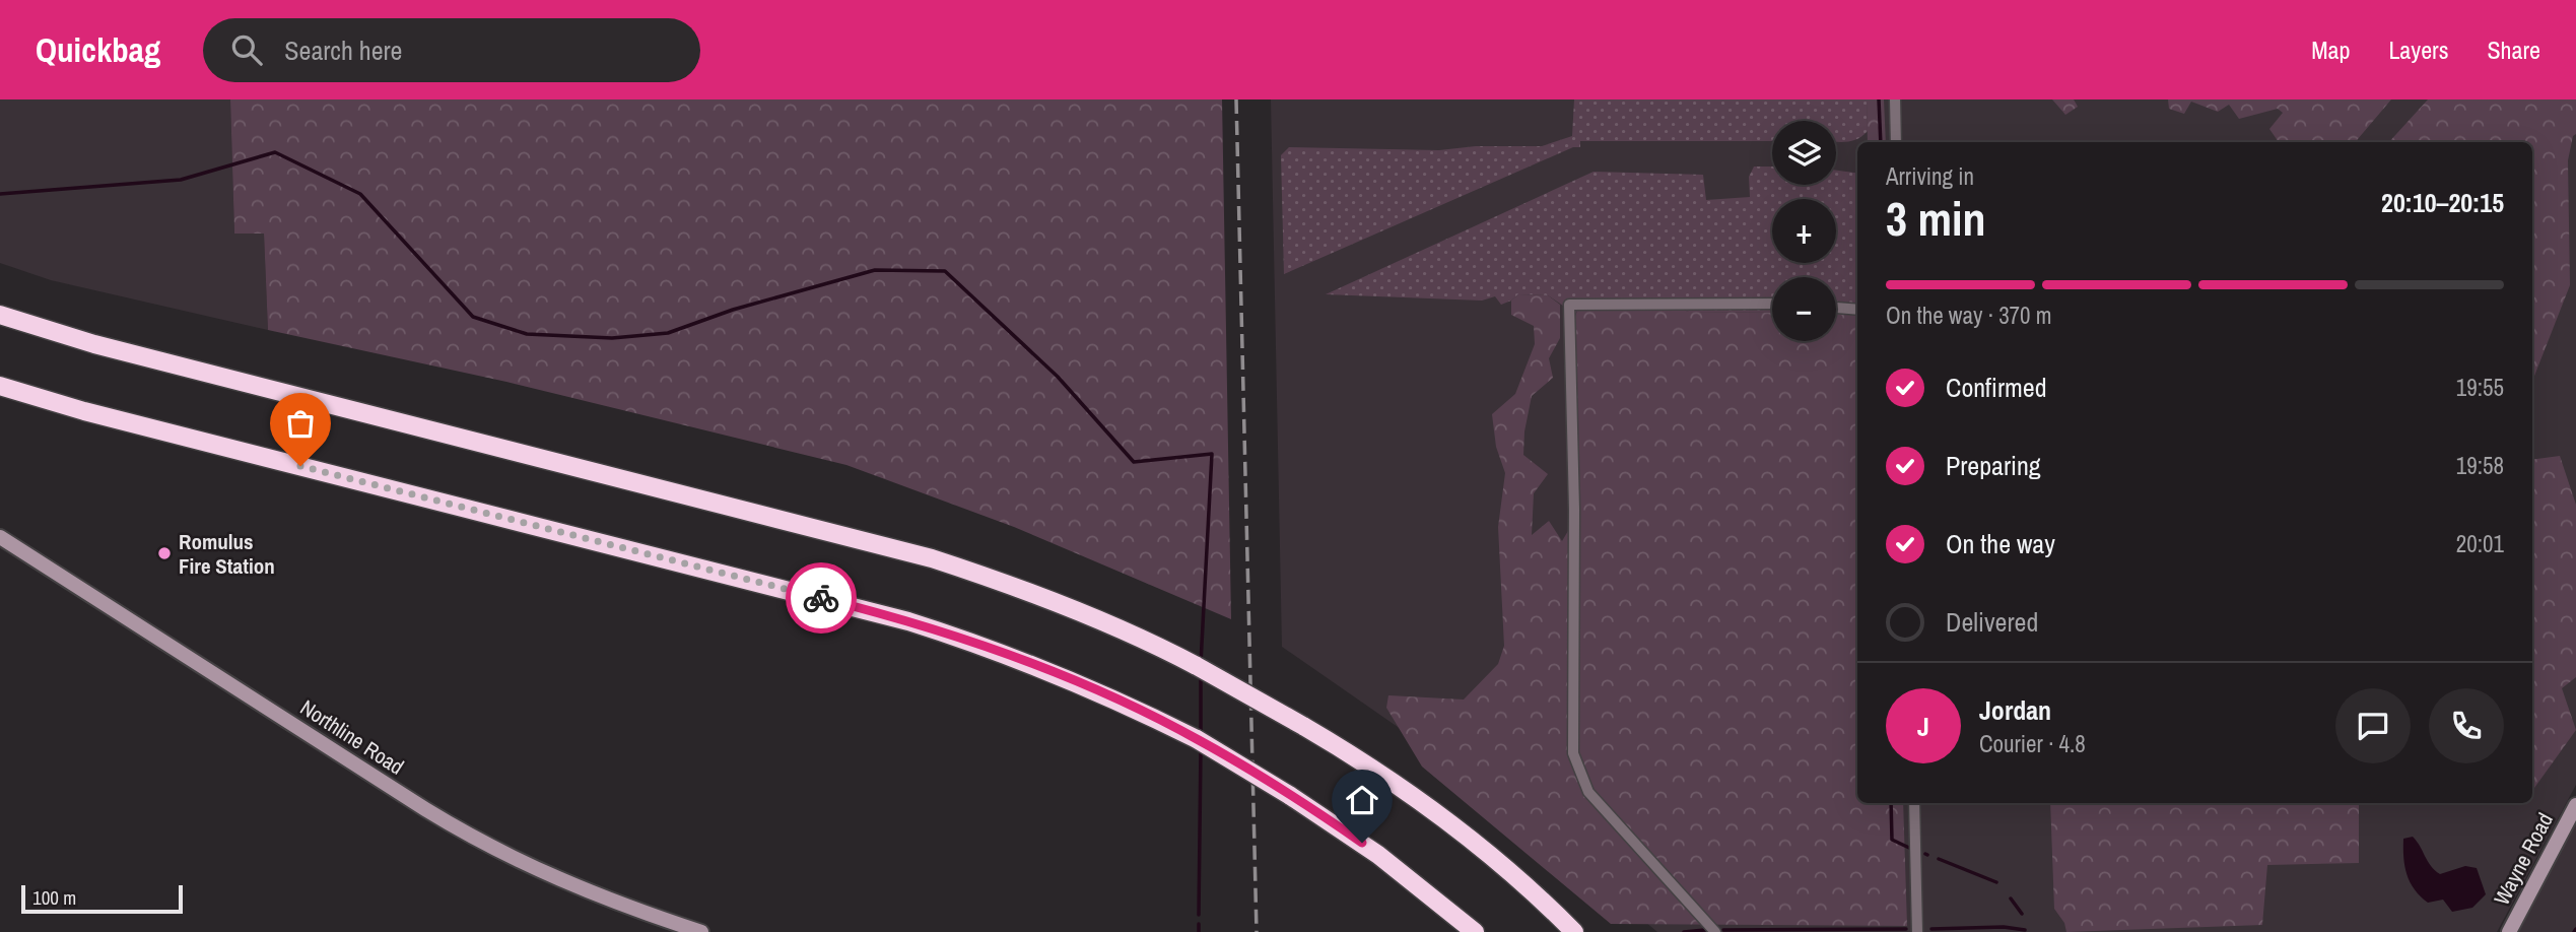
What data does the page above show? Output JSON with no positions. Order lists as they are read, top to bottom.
{
  "streets": {
    "street": ["Northline Road", "Wayne Road"]
  },
  "places": ["Romulus Fire Station"],
  "scale_bar": "100 m",
  "page": {
    "header": "Quickbag",
    "search": "Search here",
    "nav": ["Map", "Layers", "Share"],
    "map_buttons": ["+", "−"],
    "heading": ["3 min", "Arriving in", "20:10–20:15"],
    "panel": ["Jordan", "Courier · 4.8"],
    "bar": "On the way · 370 m",
    "list": [
      ["Confirmed", "19:55"],
      ["Preparing", "19:58"],
      ["On the way", "20:01"],
      "Delivered"
    ],
    "round": "J",
    "scale": "100 m"
  }
}
